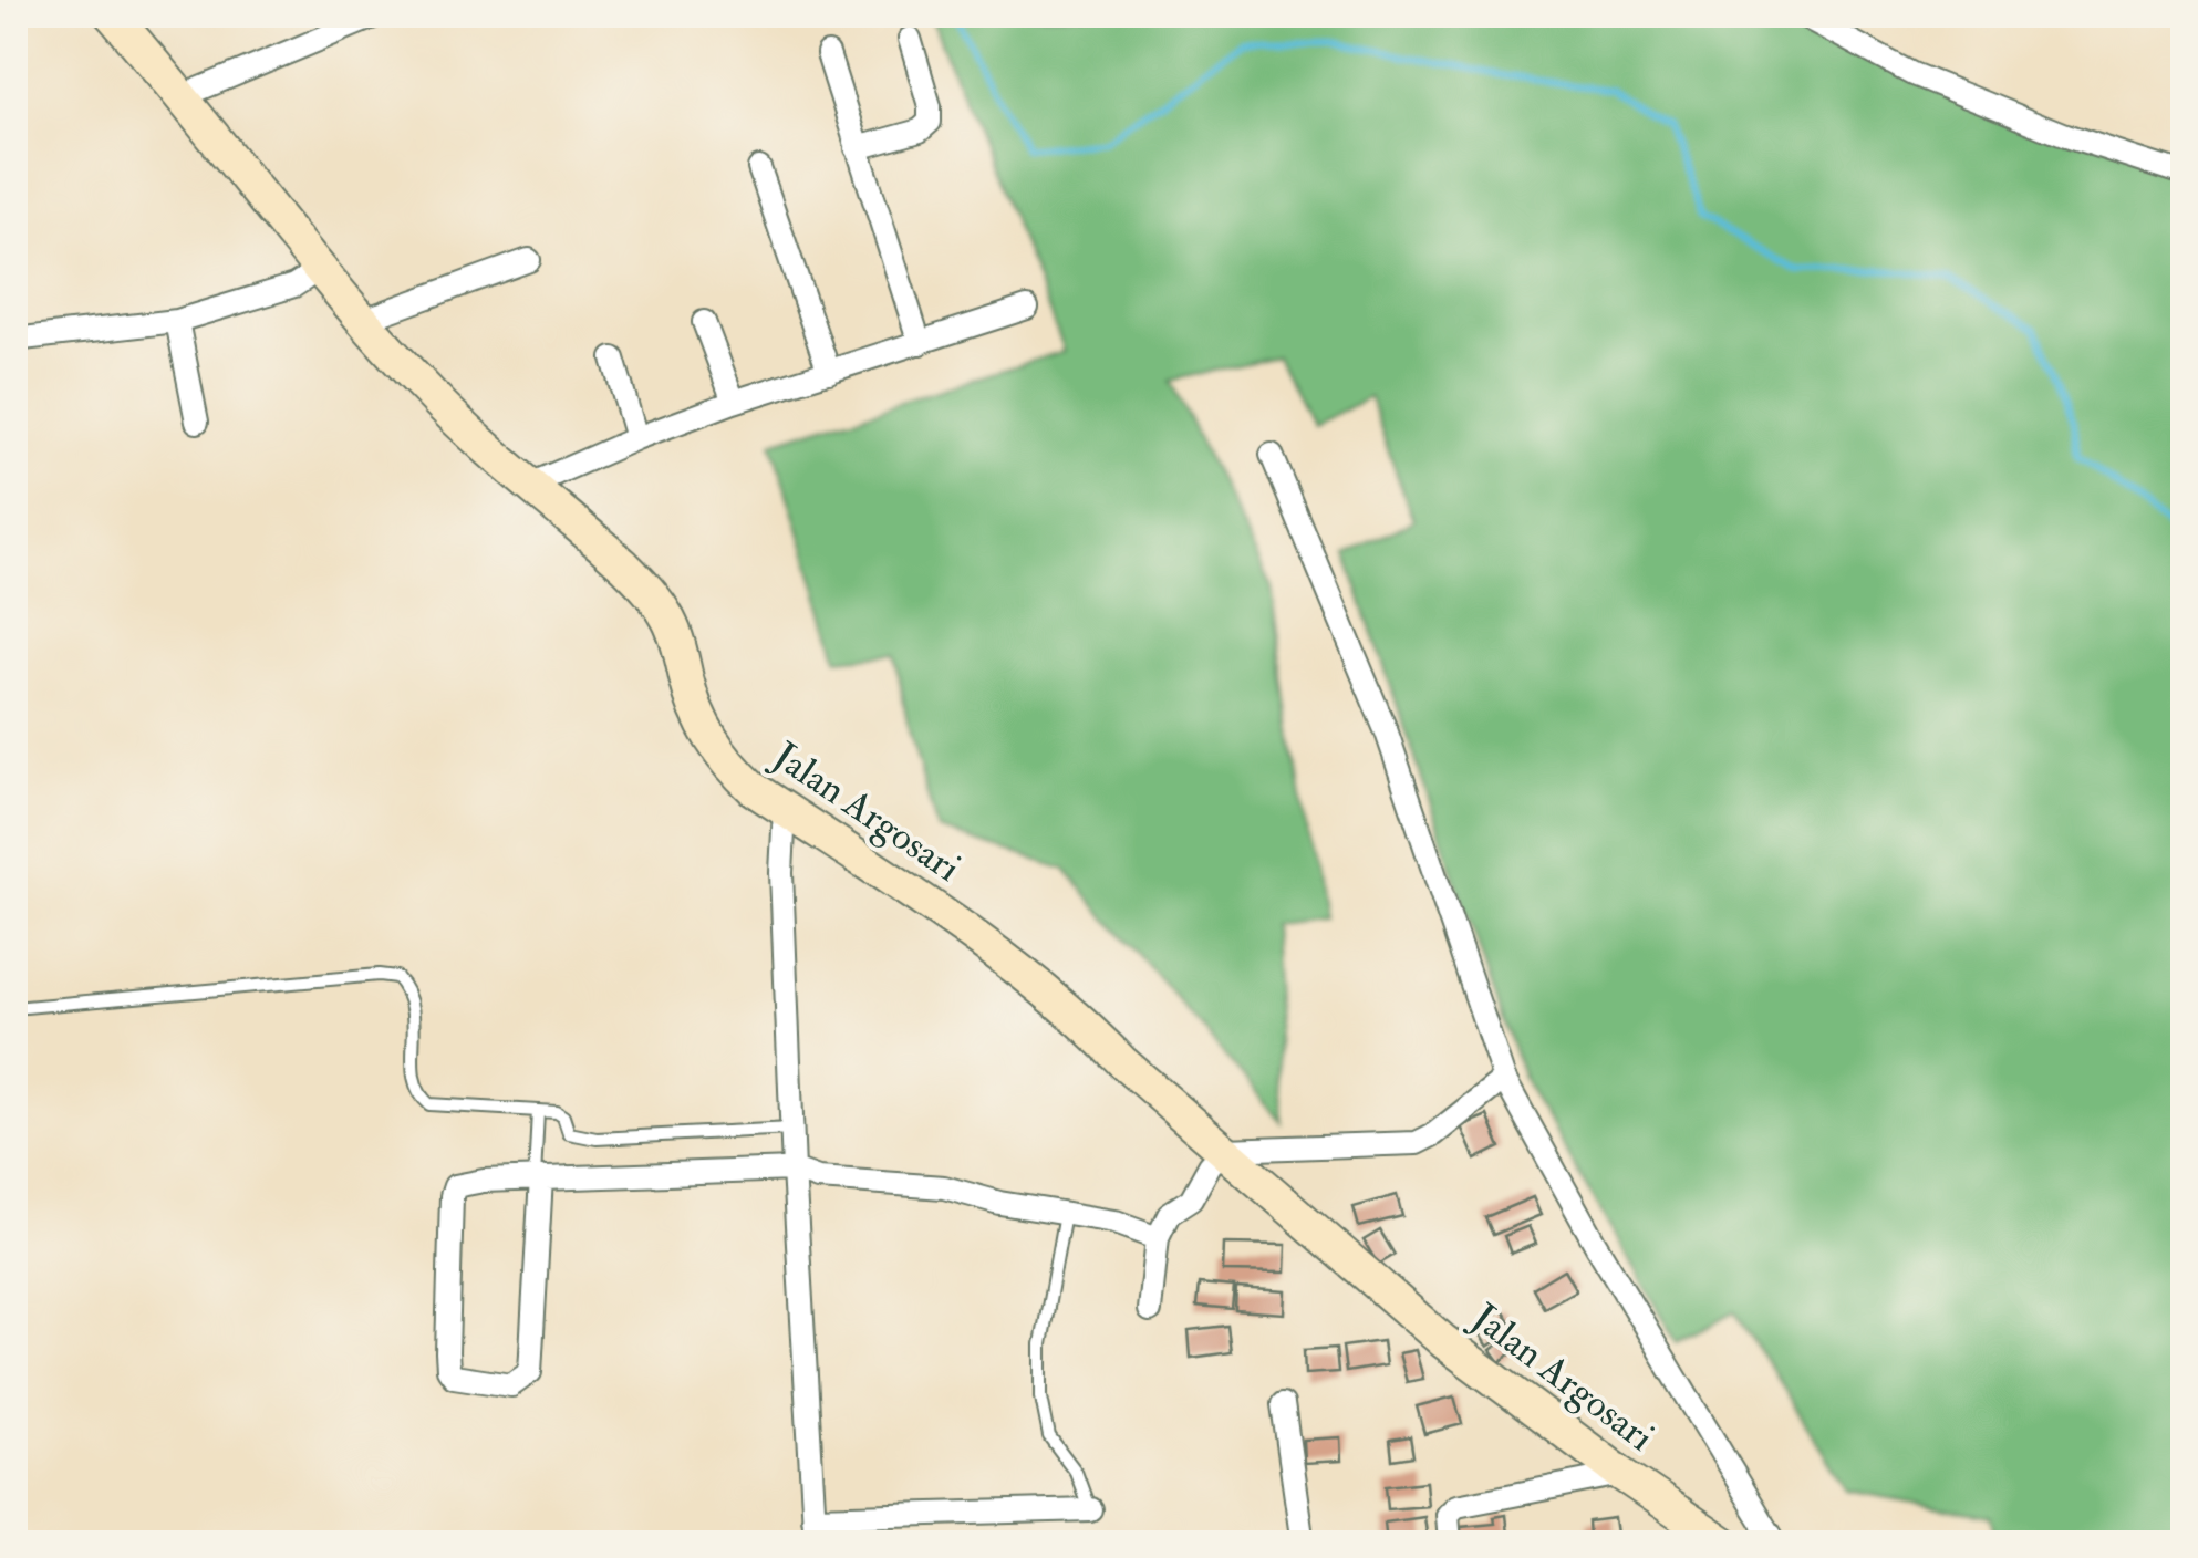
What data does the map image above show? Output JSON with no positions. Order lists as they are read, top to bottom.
{
  "streets": {
    "street": ["Jalan Argosari"]
  }
}
